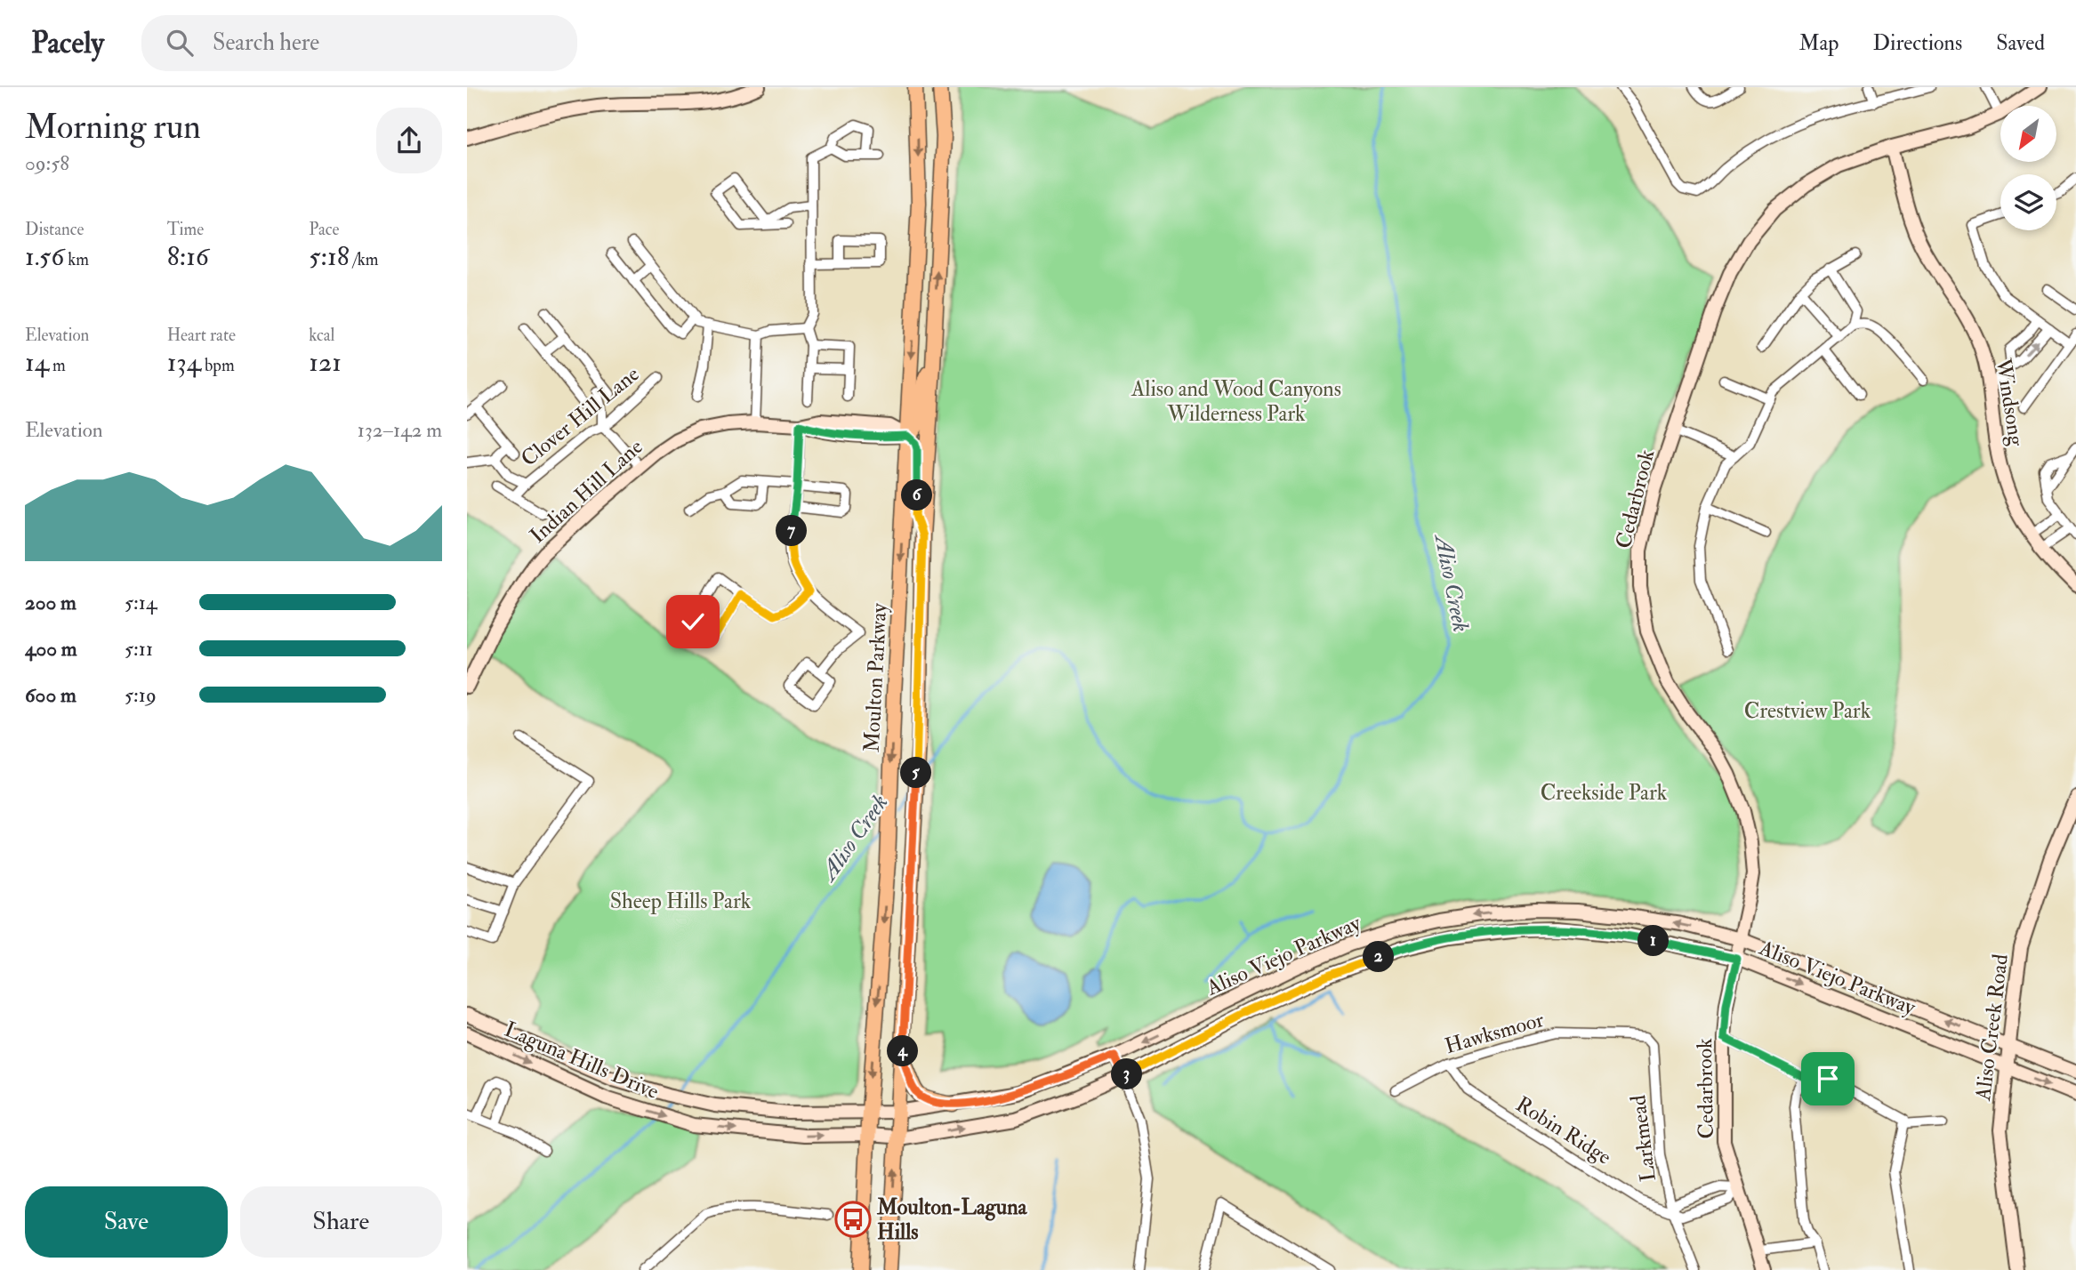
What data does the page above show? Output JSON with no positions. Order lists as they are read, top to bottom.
{
  "streets": {
    "main road": [
      "Windsong",
      "Indian Hill Lane",
      "Cedarbrook",
      "Moulton Parkway",
      "Aliso Viejo Parkway",
      "Aliso Creek Road",
      "Laguna Hills Drive"
    ],
    "street": [
      "Clover Hill Lane",
      "Hawksmoor",
      "Robin Ridge",
      "Larkmead"
    ]
  },
  "crossings": [
    ["Windsong", "Cedarbrook"],
    ["Indian Hill Lane", "Moulton Parkway"],
    ["Cedarbrook", "Aliso Viejo Parkway"],
    ["Cedarbrook", "Robin Ridge"],
    ["Moulton Parkway", "Aliso Viejo Parkway"],
    ["Moulton Parkway", "Laguna Hills Drive"],
    ["Aliso Viejo Parkway", "Aliso Creek Road"],
    ["Aliso Viejo Parkway", "Laguna Hills Drive"],
    ["Hawksmoor", "Robin Ridge"],
    ["Hawksmoor", "Larkmead"],
    ["Robin Ridge", "Larkmead"]
  ],
  "water": ["Aliso Creek"],
  "parks": [
    "Aliso and Wood Canyons Wilderness Park",
    "Crestview Park",
    "Creekside Park",
    "Sheep Hills Park"
  ],
  "places": {
    "bus stop": ["Moulton-Laguna Hills"]
  },
  "north": "bottom left",
  "page": {
    "header": "Pacely",
    "search": "Search here",
    "nav": ["Map", "Directions", "Saved"],
    "heading": ["Morning run", "09:58"],
    "stats": [
      ["Distance", "1.56 km"],
      ["Time", "8:16"],
      ["Pace", "5:18 /km"],
      ["Elevation", "14 m"],
      ["Heart rate", "134 bpm"],
      ["kcal", "121"]
    ],
    "chart": ["Elevation", "132–142 m"],
    "pins": [
      "6",
      "7",
      "5",
      "1",
      "2",
      "4",
      "3"
    ],
    "list": [
      {
        "name": "200 m",
        "note": "5:14"
      },
      {
        "name": "400 m",
        "note": "5:11"
      },
      {
        "name": "600 m",
        "note": "5:19"
      }
    ],
    "buttons": ["Save", "Share"]
  }
}
